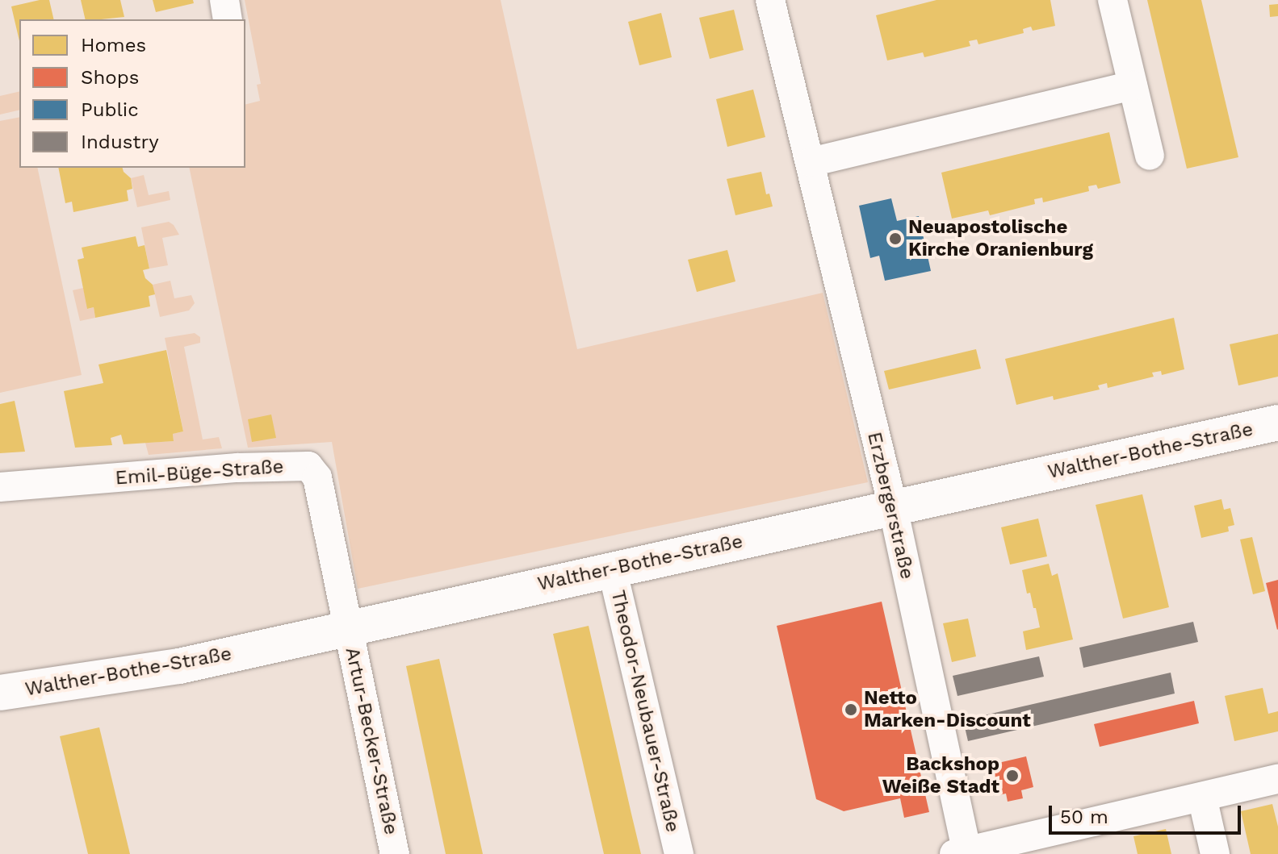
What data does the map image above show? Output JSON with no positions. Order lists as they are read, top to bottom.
{
  "streets": {
    "street": [
      "Walther-Bothe-Straße",
      "Emil-Büge-Straße",
      "Erzbergerstraße",
      "Theodor-Neubauer-Straße",
      "Artur-Becker-Straße"
    ]
  },
  "crossings": [
    ["Walther-Bothe-Straße", "Emil-Büge-Straße"],
    ["Walther-Bothe-Straße", "Erzbergerstraße"],
    ["Walther-Bothe-Straße", "Theodor-Neubauer-Straße"],
    ["Walther-Bothe-Straße", "Artur-Becker-Straße"],
    ["Emil-Büge-Straße", "Artur-Becker-Straße"]
  ],
  "places": ["Neuapostolische Kirche Oranienburg", "Netto Marken-Discount", "Backshop Weiße Stadt"],
  "legend": [
    "Homes",
    "Shops",
    "Public",
    "Industry"
  ],
  "scale_bar": "50 m"
}
